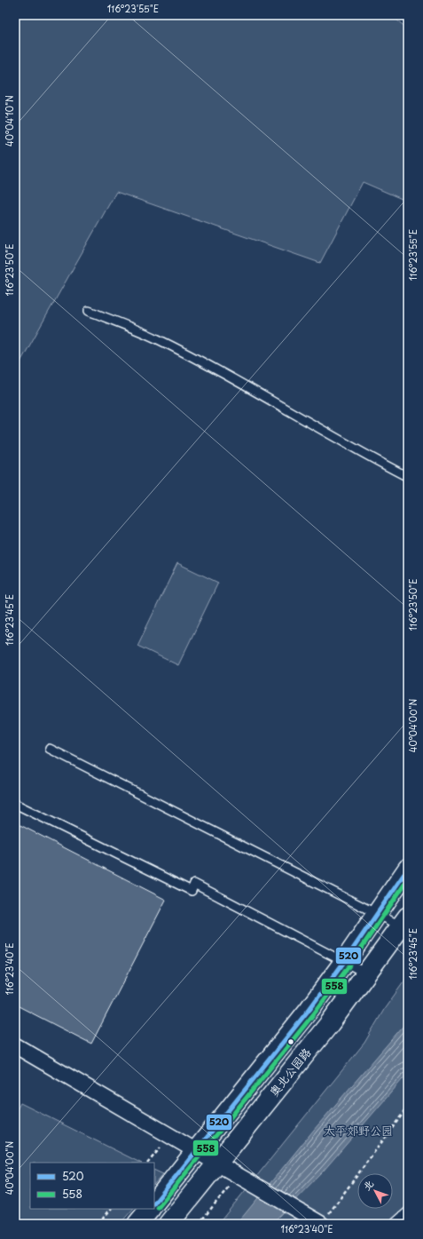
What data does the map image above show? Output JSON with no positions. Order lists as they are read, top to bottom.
{
  "streets": {
    "main road": ["奥北公园路"]
  },
  "parks": ["太平郊野公园"],
  "lines": ["transit line 520", "transit line 558"],
  "legend": ["520", "558"],
  "north": "top left",
  "coordinates": [
    "116°23'55\"E",
    "40°04'10\"N",
    "116°23'50\"E",
    "116°23'45\"E",
    "40°04'00\"N",
    "116°23'40\"E"
  ]
}
